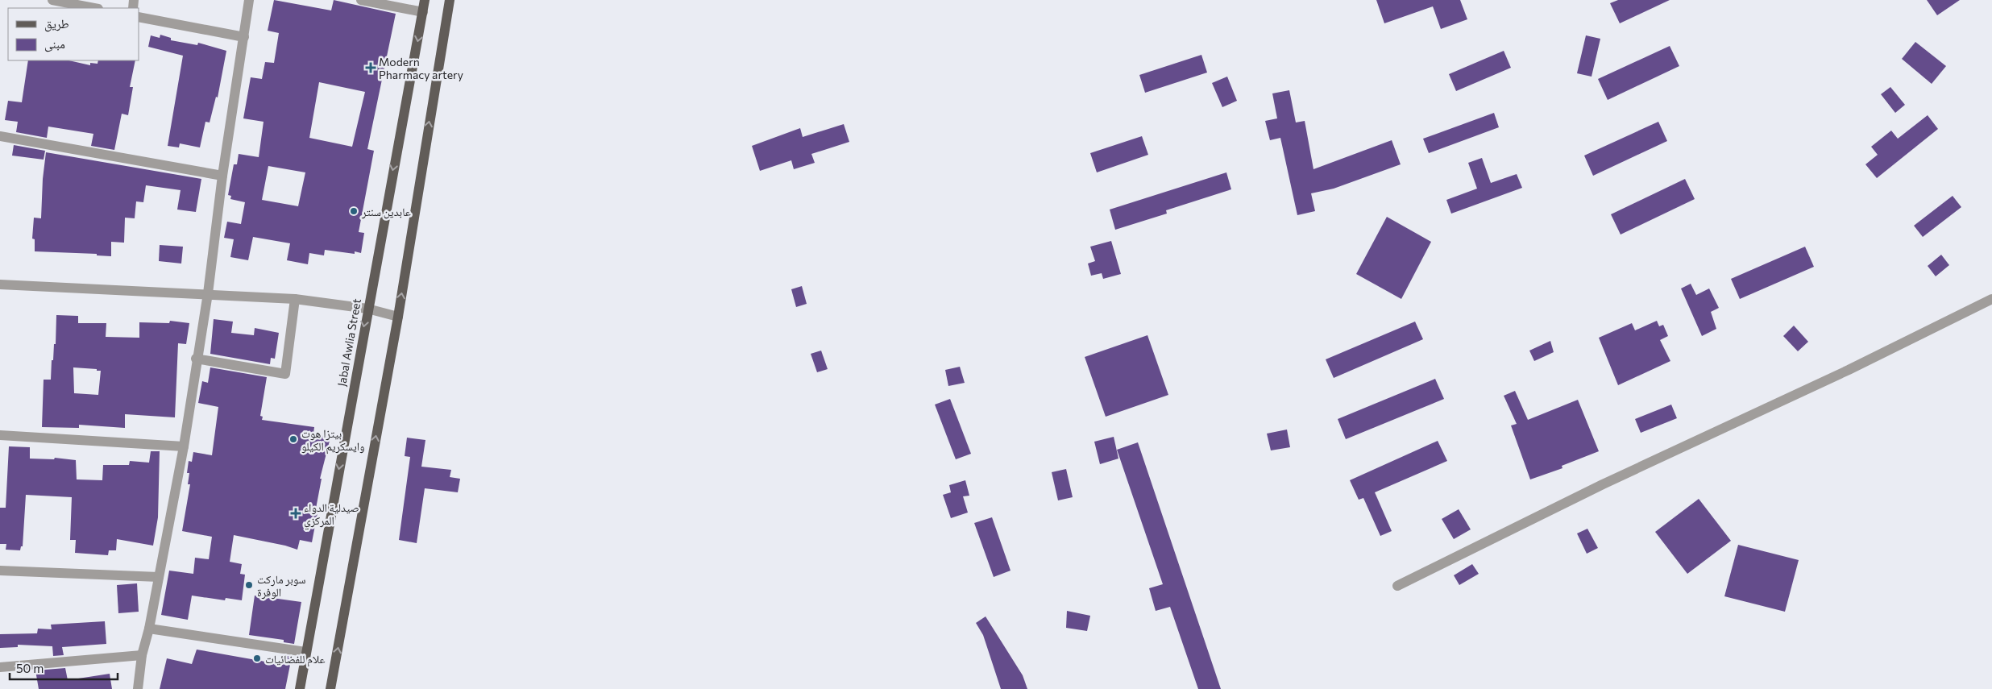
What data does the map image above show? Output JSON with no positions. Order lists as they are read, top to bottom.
{
  "streets": {
    "main road": ["Jabal Awlia Street"]
  },
  "places": {
    "health": ["Modern Pharmacy artery", "صيدلية الدواء المركزي"],
    "other": [
      "عابدين سنتر",
      "بيتزا هوت وايسكريم الكيلو",
      "سوبر ماركت الوفرة",
      "علام للفضائيات"
    ]
  },
  "legend": ["طريق", "مبنى"],
  "scale_bar": "50 m"
}
